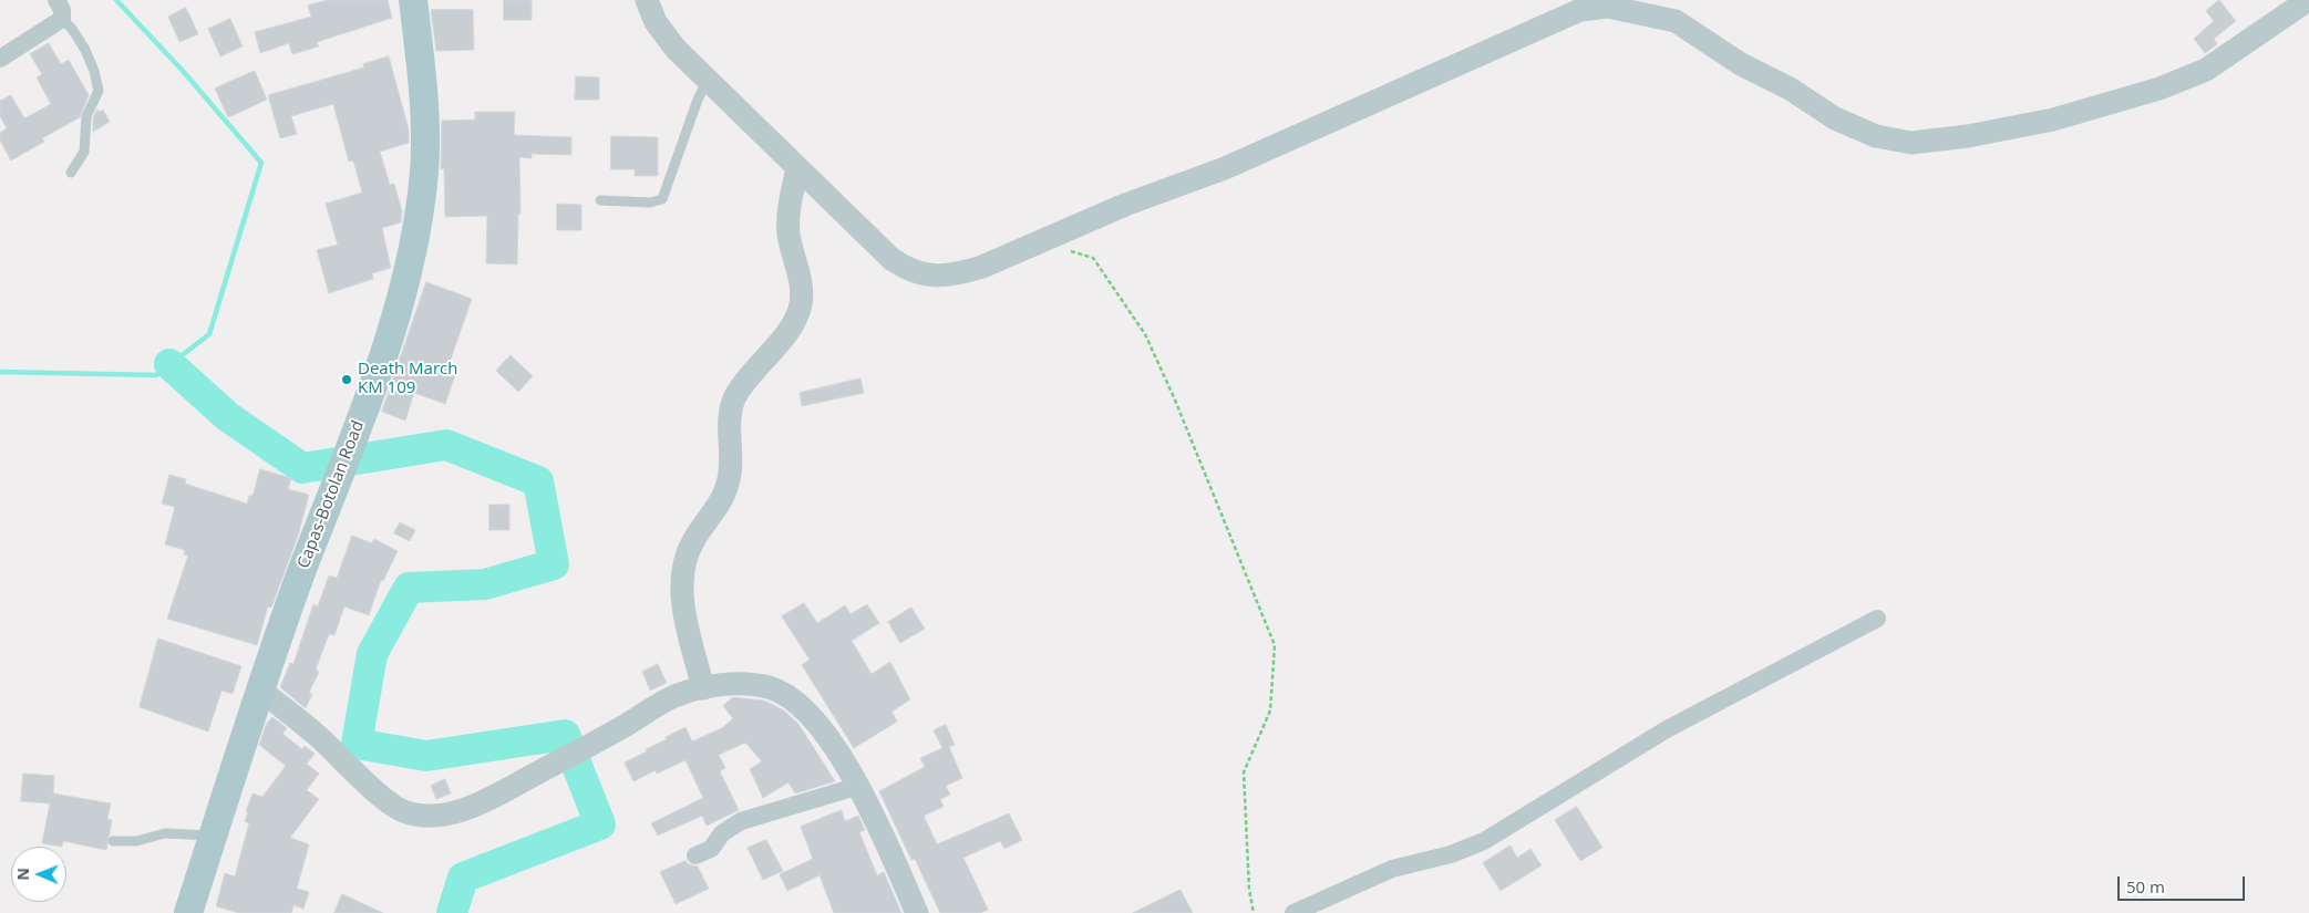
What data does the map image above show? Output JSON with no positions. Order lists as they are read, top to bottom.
{
  "streets": {
    "main road": ["Capas-Botolan Road"]
  },
  "places": ["Death March KM 109"],
  "scale_bar": "50 m",
  "north": "left"
}
